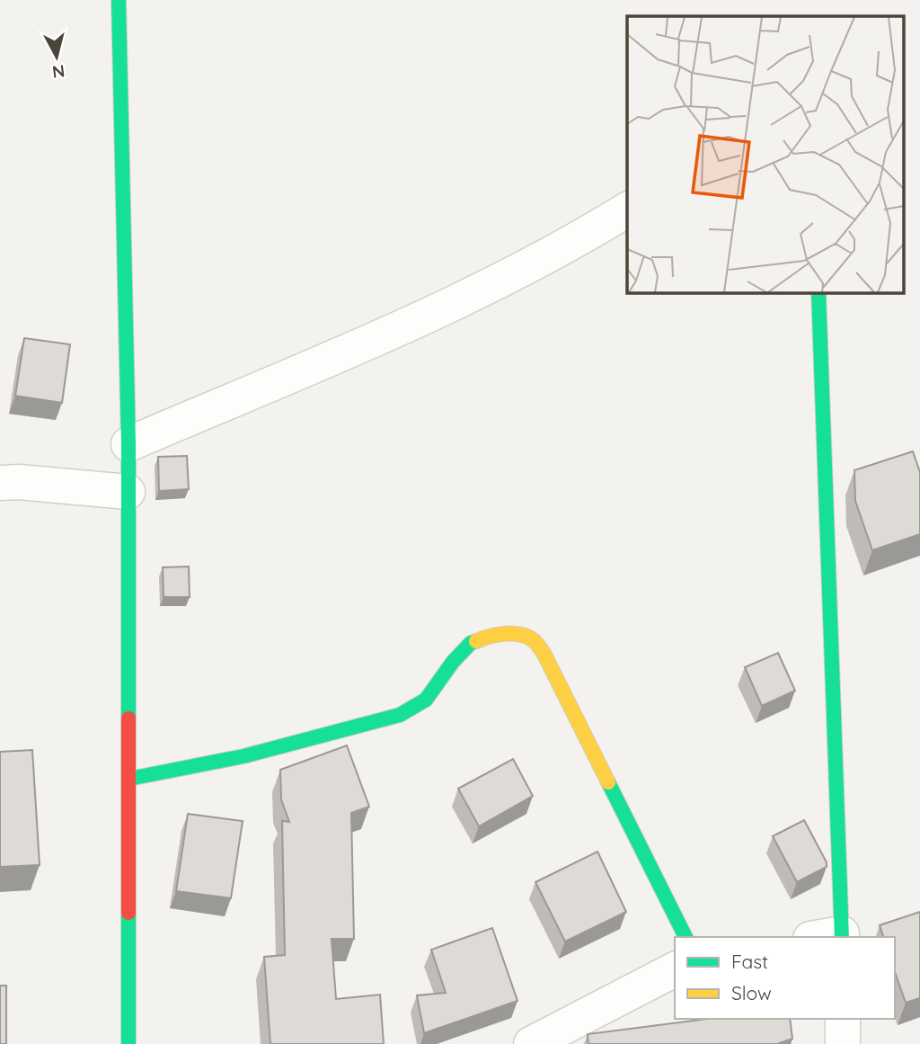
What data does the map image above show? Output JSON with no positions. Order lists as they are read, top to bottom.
{
  "legend": ["Fast", "Slow"],
  "north": "bottom"
}
